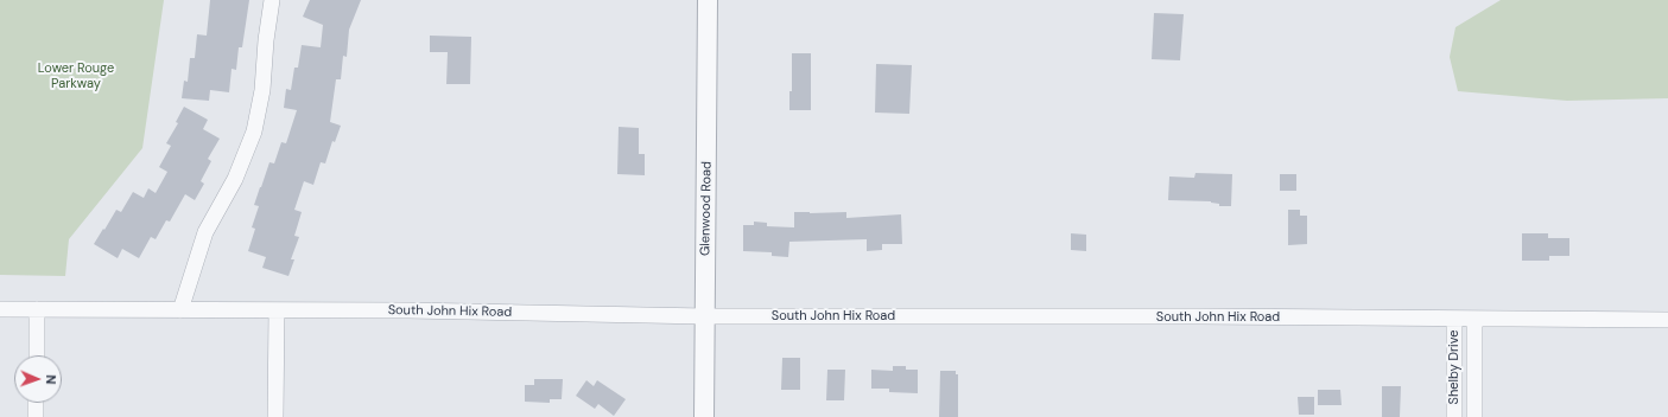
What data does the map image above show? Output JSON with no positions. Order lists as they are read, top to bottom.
{
  "streets": {
    "street": ["Glenwood Road", "South John Hix Road", "Shelby Drive"]
  },
  "crossings": [
    ["Glenwood Road", "South John Hix Road"],
    ["South John Hix Road", "Shelby Drive"]
  ],
  "parks": ["Lower Rouge Parkway"],
  "north": "right"
}
